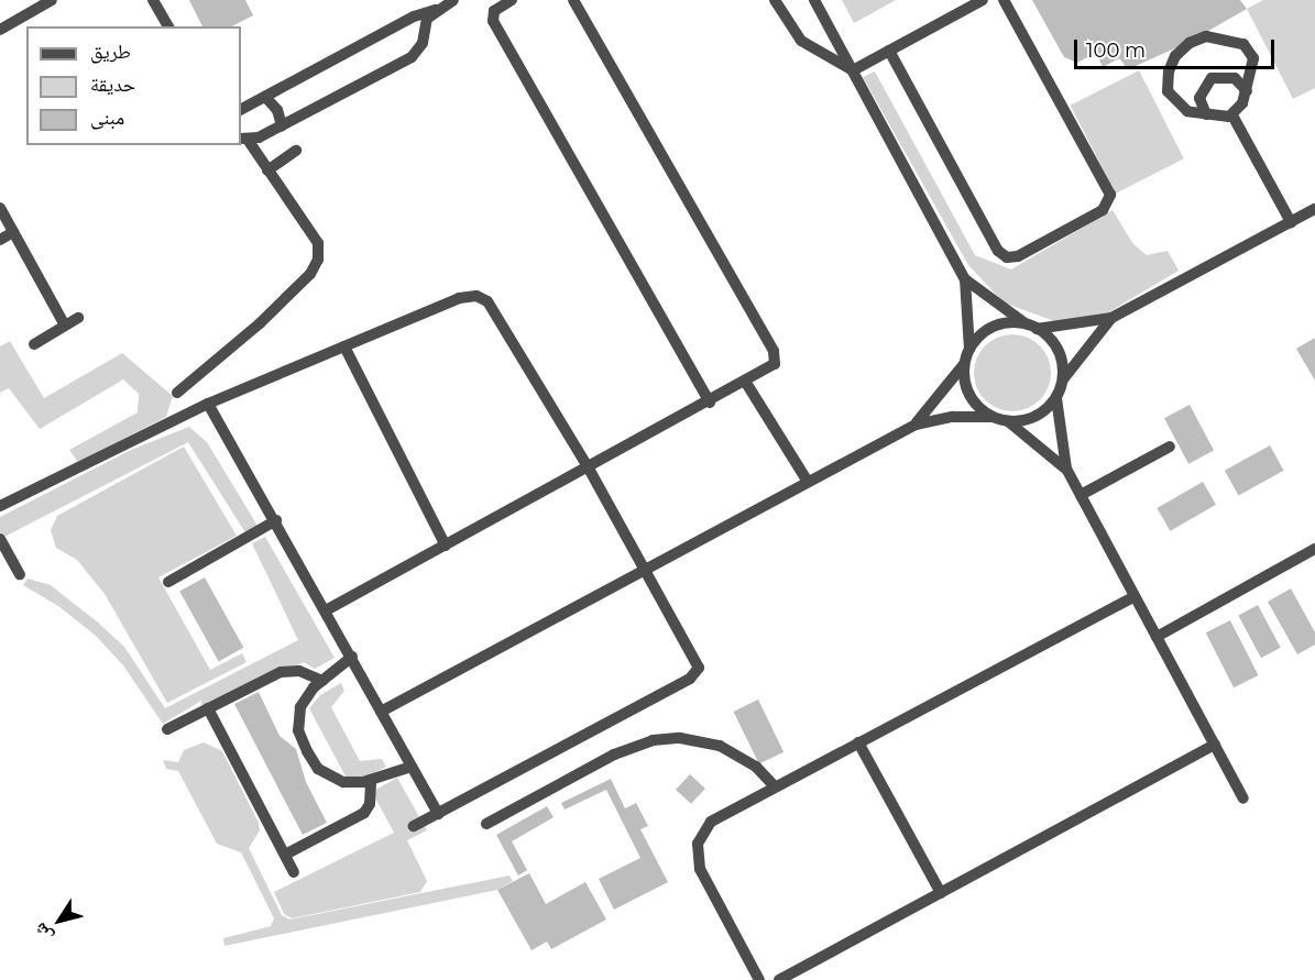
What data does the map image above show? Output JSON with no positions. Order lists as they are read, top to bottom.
{
  "legend": ["طريق", "حديقة", "مبنى"],
  "scale_bar": "100 m",
  "north": "bottom left"
}
